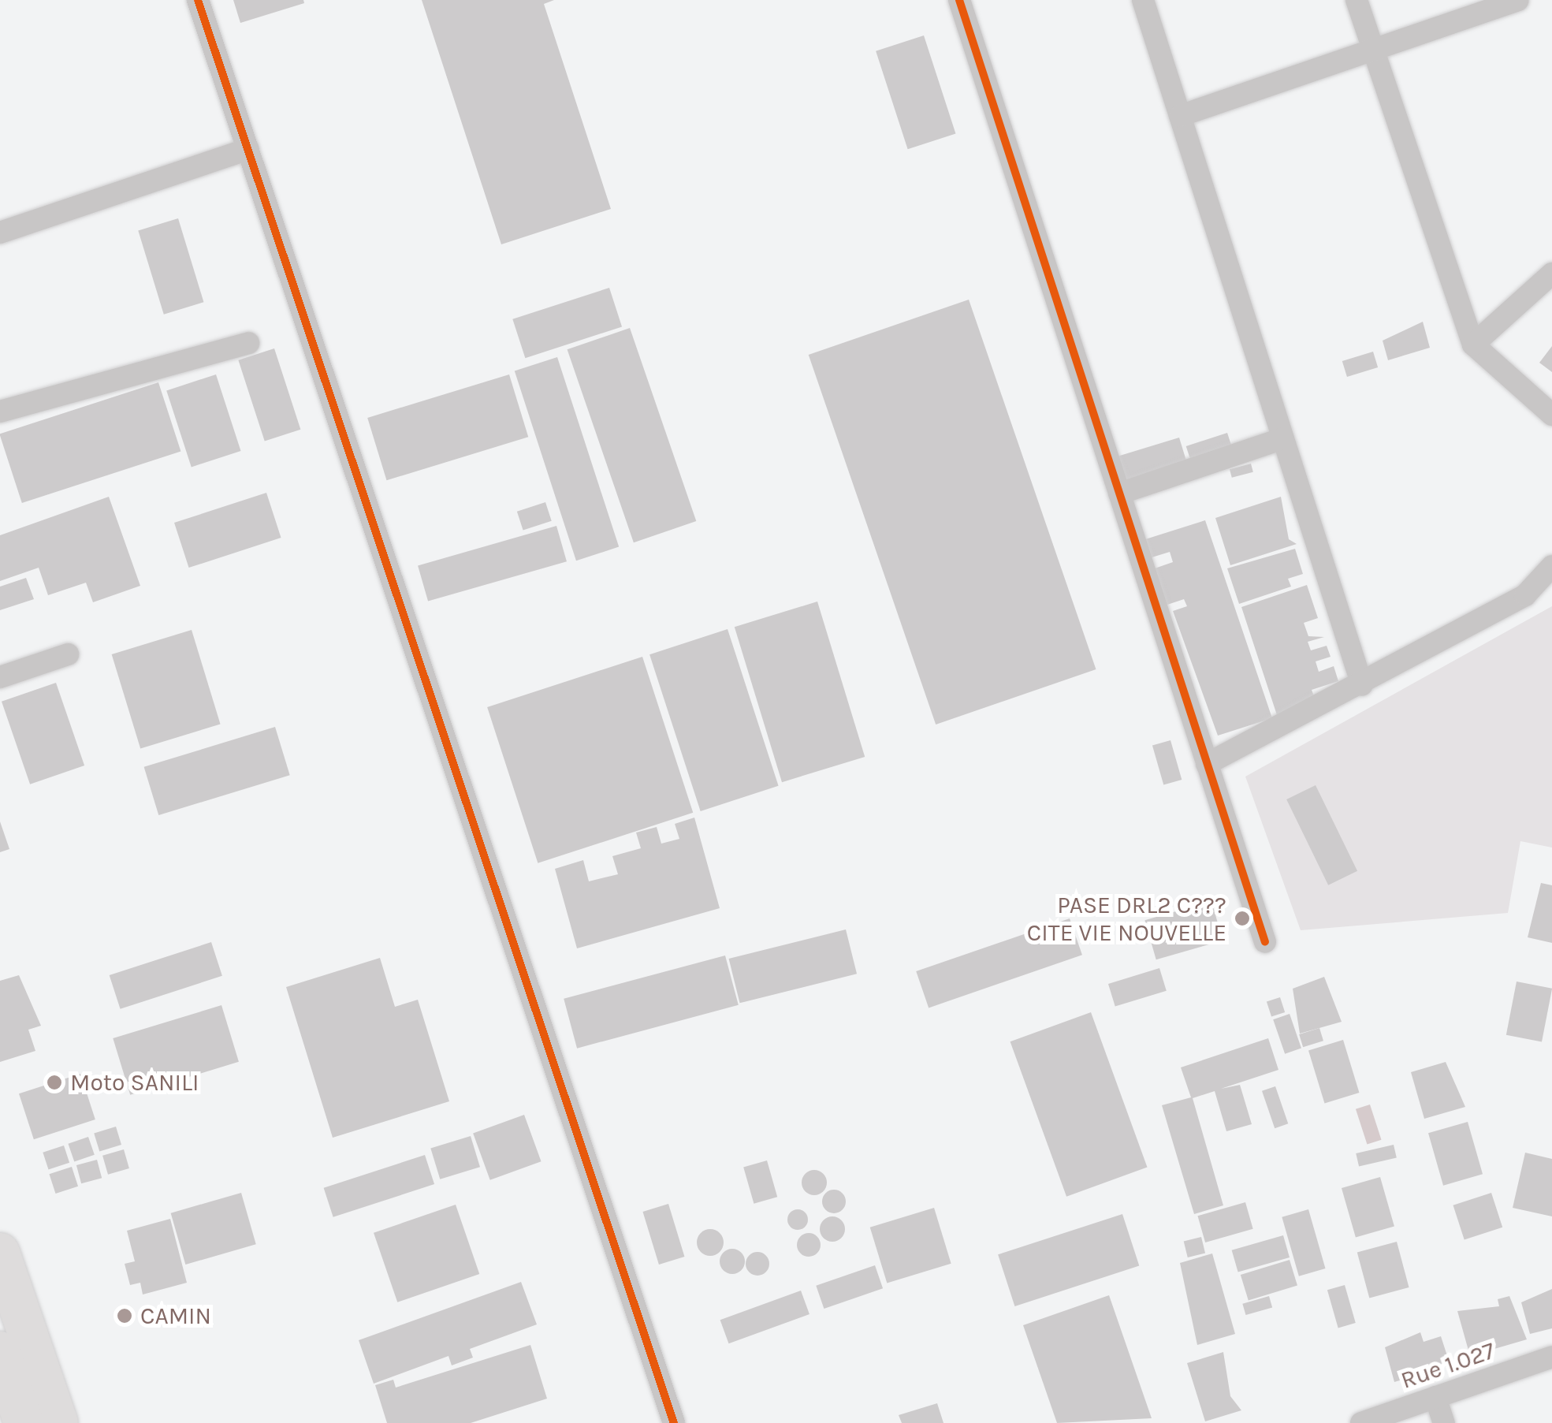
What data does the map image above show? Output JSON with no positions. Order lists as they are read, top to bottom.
{
  "streets": {
    "street": ["Rue 1.027"]
  },
  "places": ["PASE DRL2 C??? CITE VIE NOUVELLE", "Moto SANILI", "CAMIN"]
}
